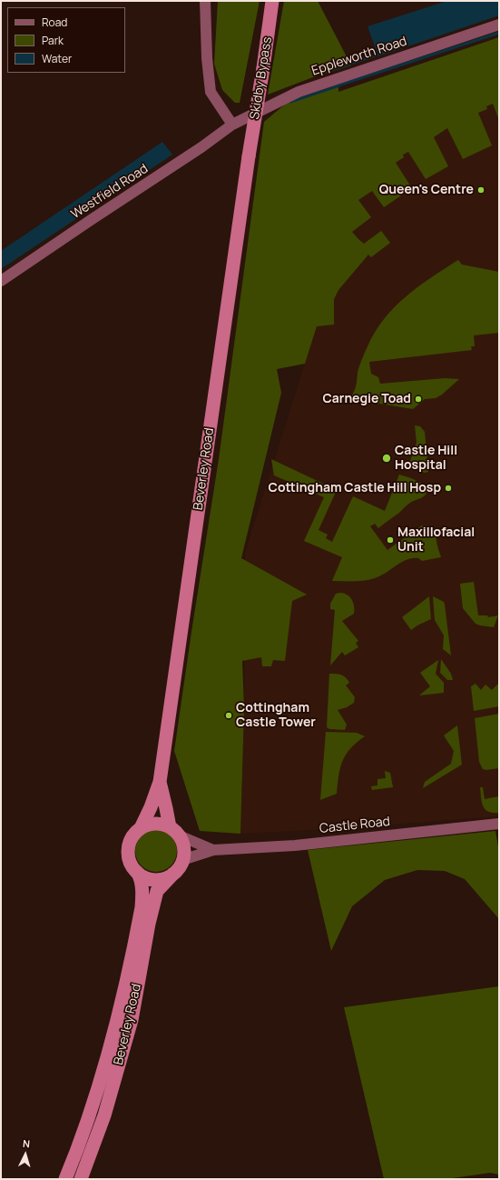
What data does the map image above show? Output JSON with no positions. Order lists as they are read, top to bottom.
{
  "streets": {
    "highway": ["Skidby Bypass", "Beverley Road"],
    "street": ["Eppleworth Road", "Westfield Road", "Castle Road"]
  },
  "crossings": [
    ["Eppleworth Road", "Westfield Road"],
    ["Skidby Bypass", "Beverley Road"],
    ["Beverley Road", "Castle Road"]
  ],
  "places": [
    "Queen's Centre",
    "Carnegie Toad",
    "Castle Hill Hospital",
    "Cottingham Castle Hill Hosp",
    "Maxillofacial Unit",
    "Cottingham Castle Tower"
  ],
  "legend": ["Road", "Park", "Water"],
  "north": "top"
}
